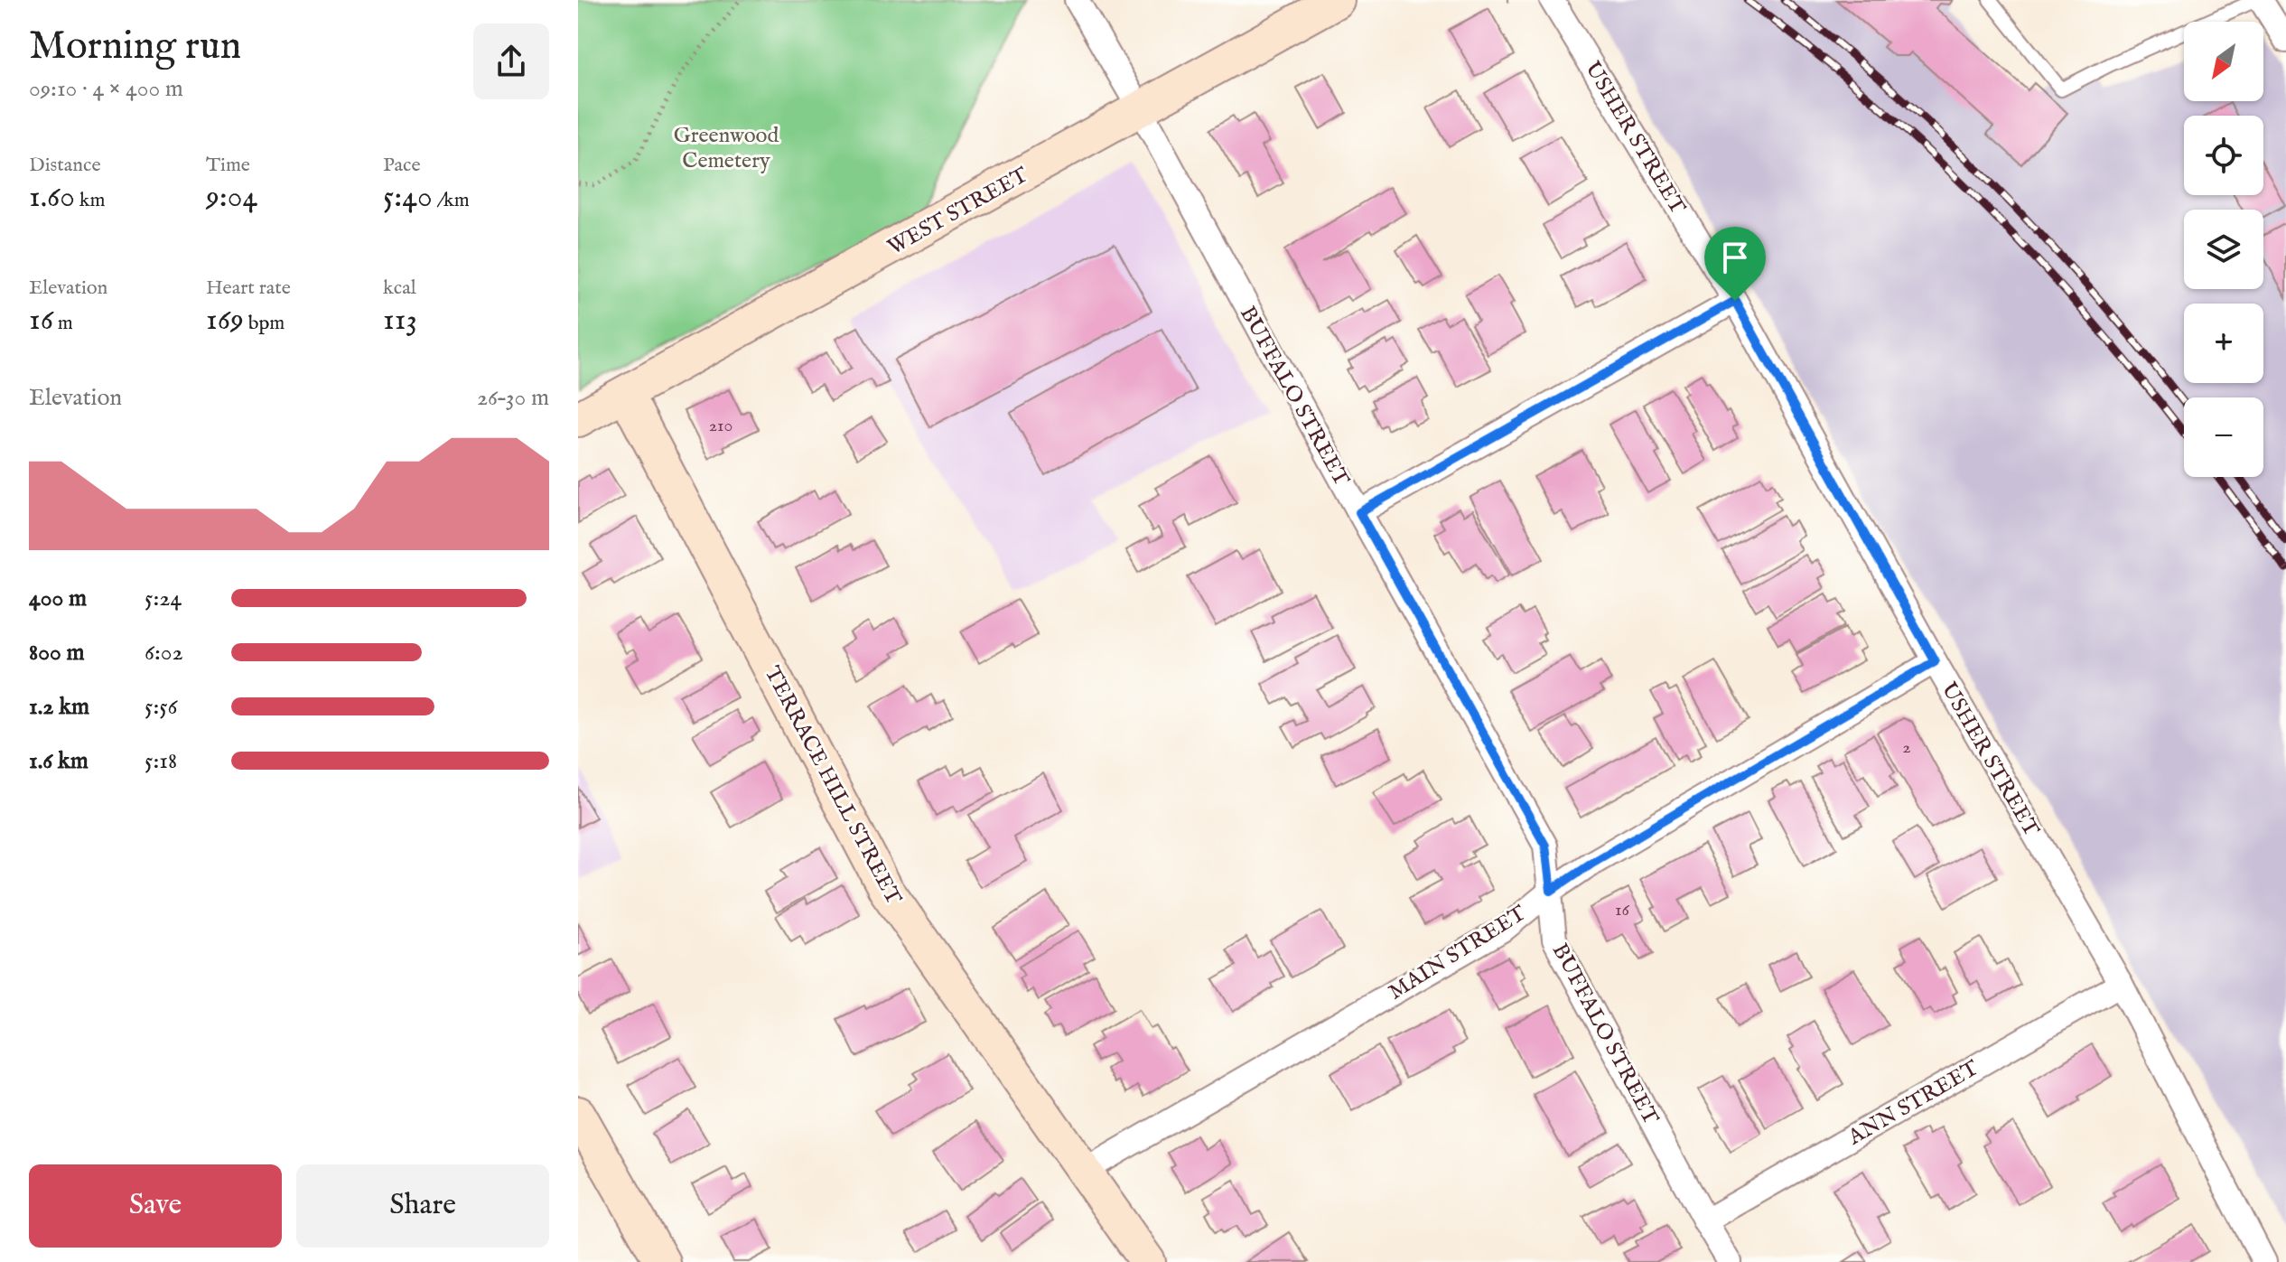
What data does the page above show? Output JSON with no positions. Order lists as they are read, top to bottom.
{
  "streets": {
    "street": [
      "USHER STREET",
      "WEST STREET",
      "BUFFALO STREET",
      "TERRACE HILL STREET",
      "MAIN STREET",
      "ANN STREET"
    ]
  },
  "crossings": [
    ["USHER STREET", "MAIN STREET"],
    ["USHER STREET", "ANN STREET"],
    ["WEST STREET", "BUFFALO STREET"],
    ["WEST STREET", "TERRACE HILL STREET"],
    ["BUFFALO STREET", "MAIN STREET"],
    ["BUFFALO STREET", "ANN STREET"],
    ["TERRACE HILL STREET", "MAIN STREET"]
  ],
  "parks": ["Greenwood Cemetery"],
  "house_numbers": ["210", "2", "16"],
  "north": "bottom left",
  "page": {
    "heading": ["Morning run", "09:10 · 4 × 400 m"],
    "map_buttons": ["+", "−"],
    "stats": [
      ["Distance", "1.60 km"],
      ["Time", "9:04"],
      ["Pace", "5:40 /km"],
      ["Elevation", "16 m"],
      ["Heart rate", "169 bpm"],
      ["kcal", "113"]
    ],
    "chart": ["Elevation", "26–30 m"],
    "list": [
      {
        "name": "400 m",
        "note": "5:24"
      },
      {
        "name": "800 m",
        "note": "6:02"
      },
      {
        "name": "1.2 km",
        "note": "5:56"
      },
      {
        "name": "1.6 km",
        "note": "5:18"
      }
    ],
    "buttons": ["Save", "Share"]
  }
}
